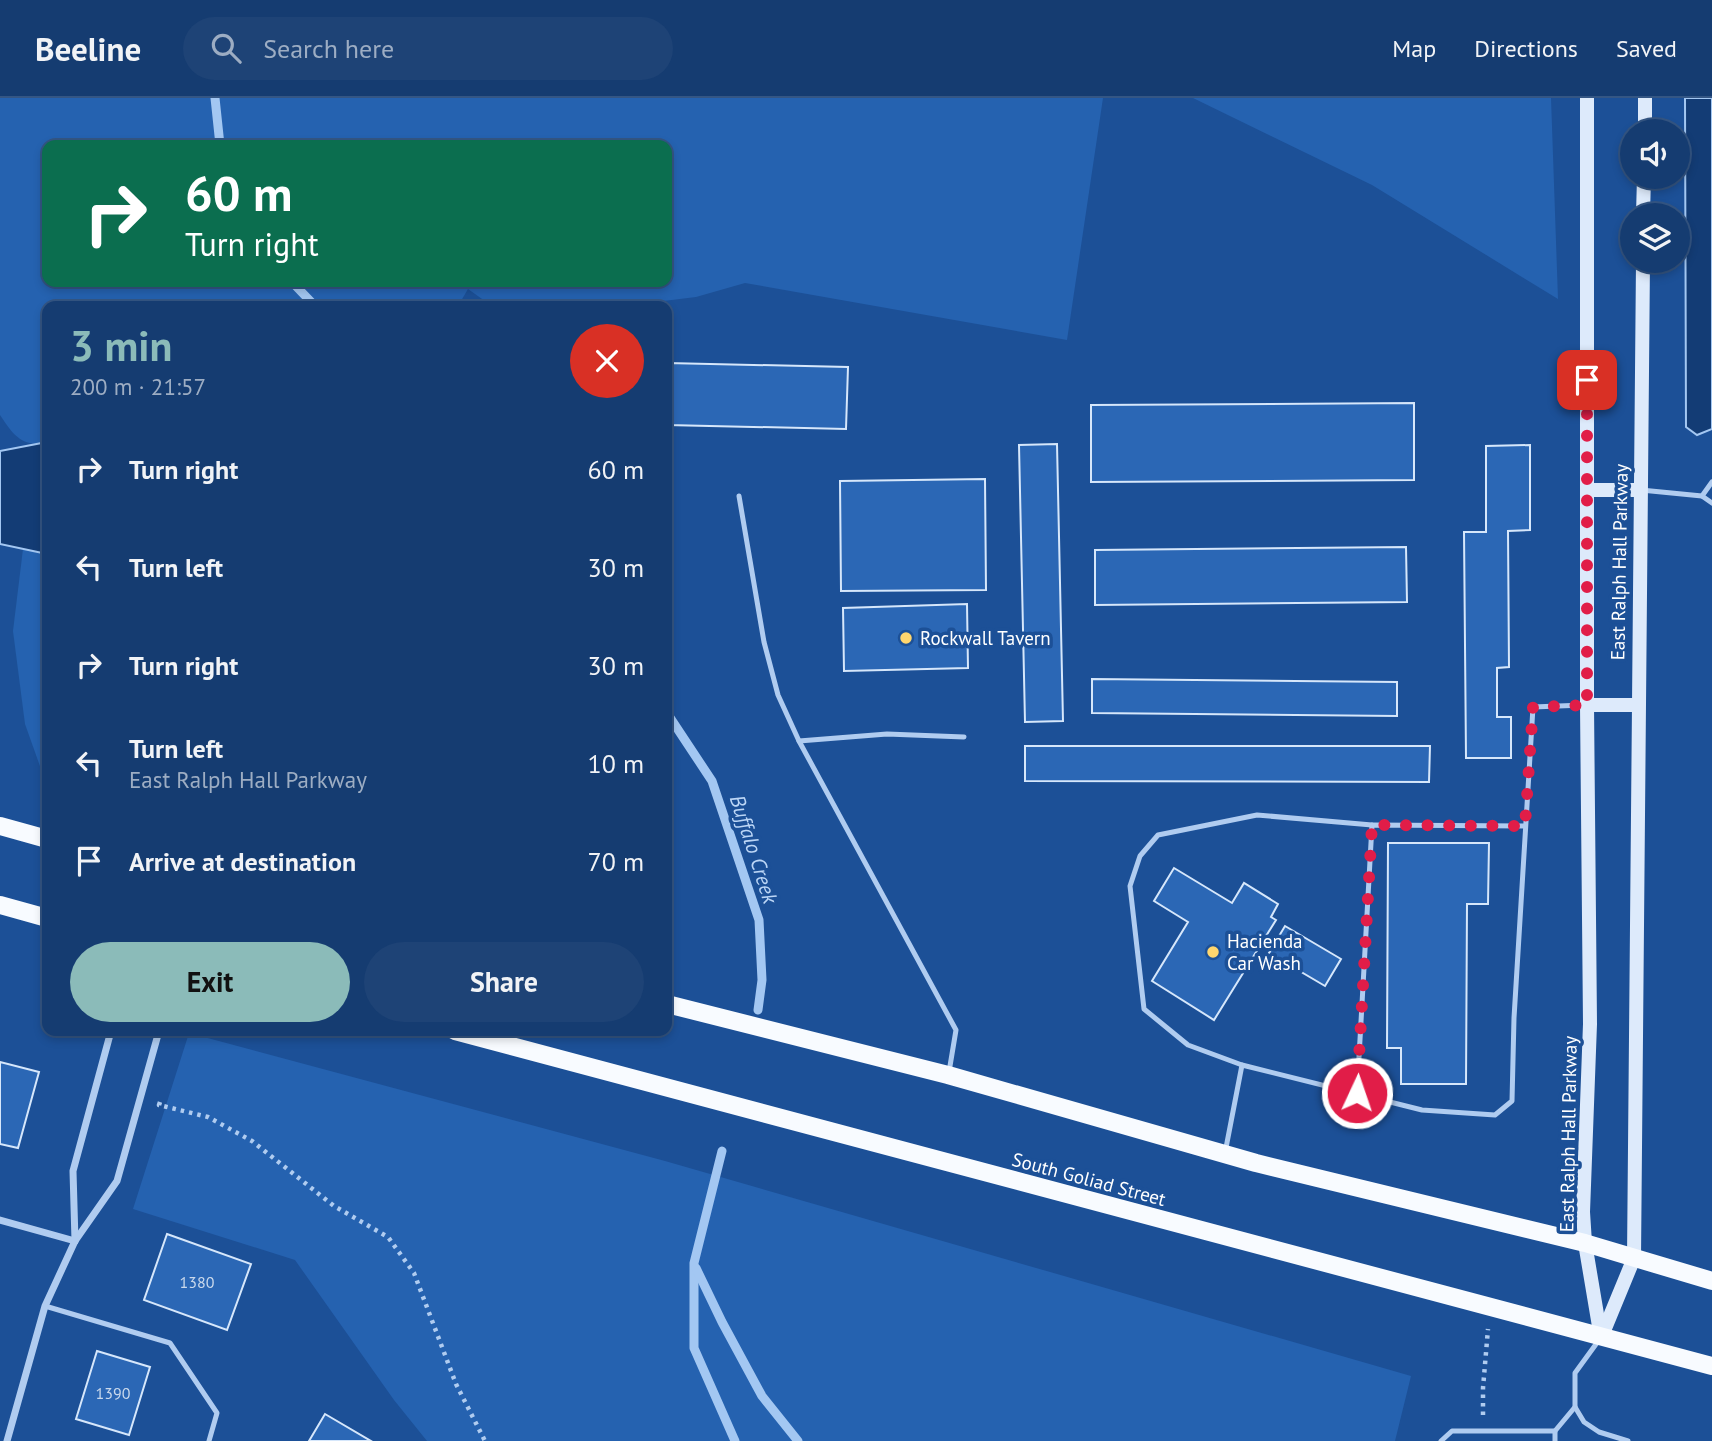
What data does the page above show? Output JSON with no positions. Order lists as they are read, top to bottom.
{
  "streets": {
    "main road": ["East Ralph Hall Parkway", "South Goliad Street"]
  },
  "crossings": [
    ["East Ralph Hall Parkway", "South Goliad Street"]
  ],
  "water": ["Buffalo Creek"],
  "places": ["Rockwall Tavern", "Hacienda Car Wash"],
  "house_numbers": ["1380", "1390"],
  "page": {
    "header": "Beeline",
    "search": "Search here",
    "nav": ["Map", "Directions", "Saved"],
    "turn": ["60 m", "Turn right"],
    "heading": ["3 min", "200 m · 21:57"],
    "list": [
      {
        "name": "Turn right",
        "value": "60 m"
      },
      {
        "name": "Turn left",
        "value": "30 m"
      },
      {
        "name": "Turn right",
        "value": "30 m"
      },
      {
        "name": "Turn left",
        "note": "East Ralph Hall Parkway",
        "value": "10 m"
      },
      {
        "name": "Arrive at destination",
        "value": "70 m"
      }
    ],
    "buttons": ["Exit", "Share"]
  }
}
